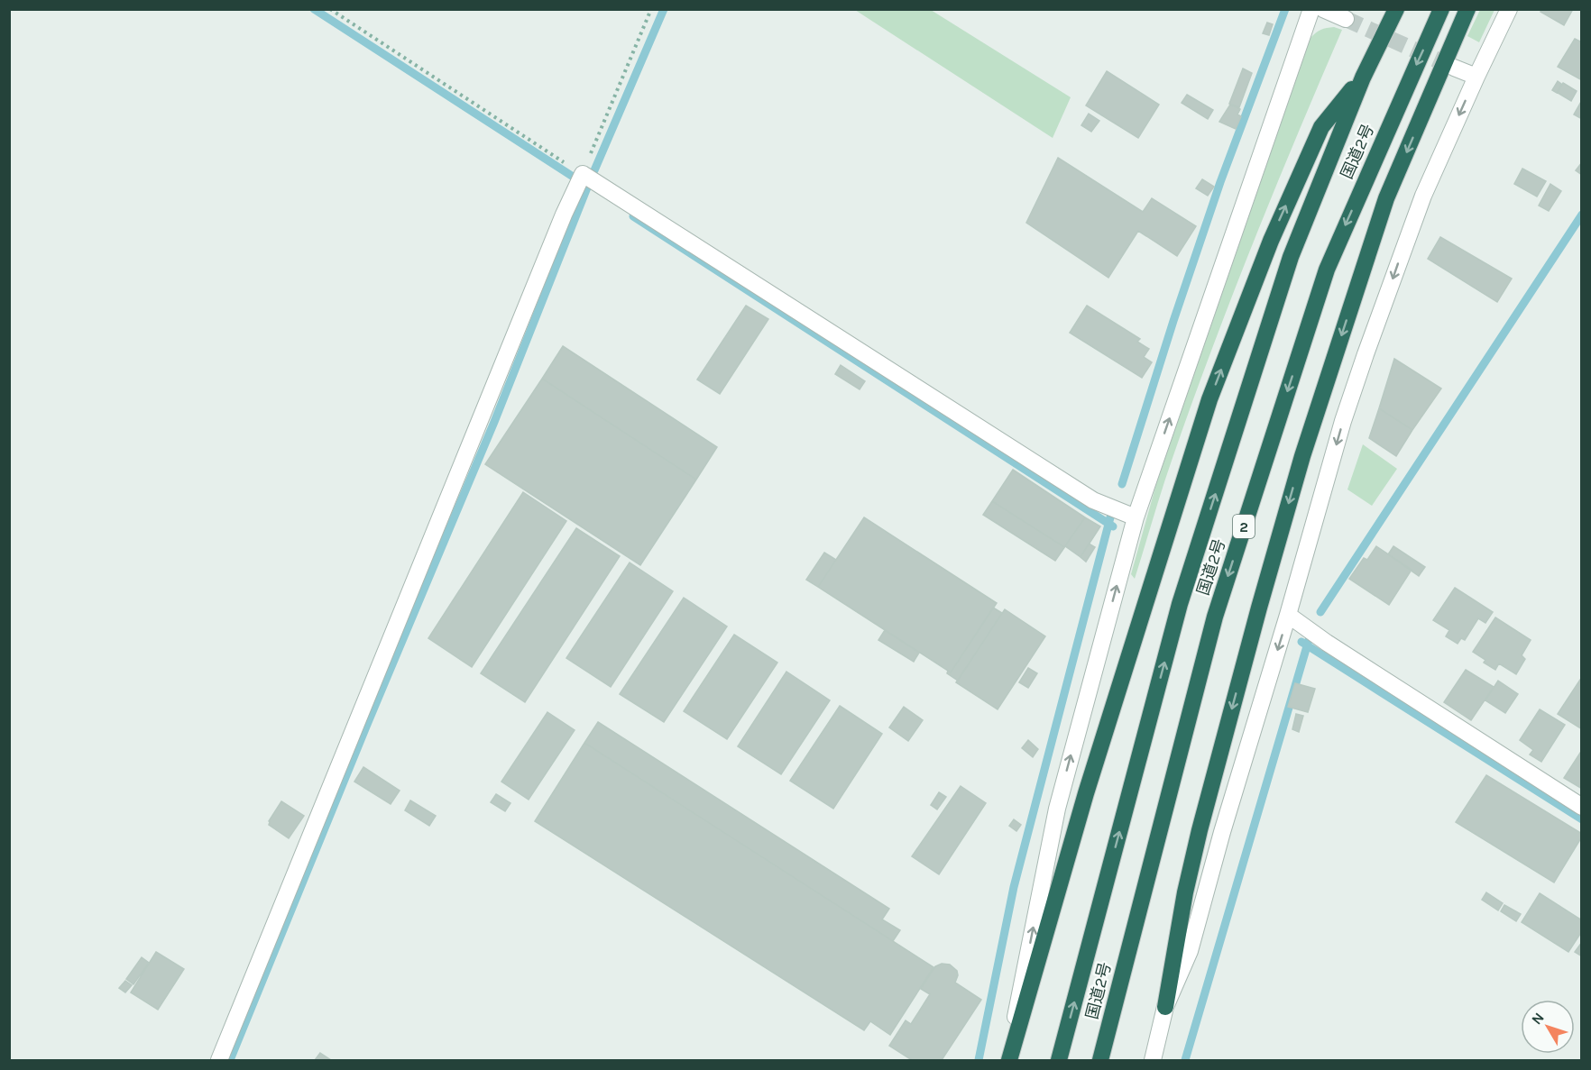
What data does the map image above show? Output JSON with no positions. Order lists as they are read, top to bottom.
{
  "streets": {
    "highway": ["国道2号", "2"]
  },
  "crossings": [
    ["国道2号", "2"]
  ],
  "north": "top left"
}
